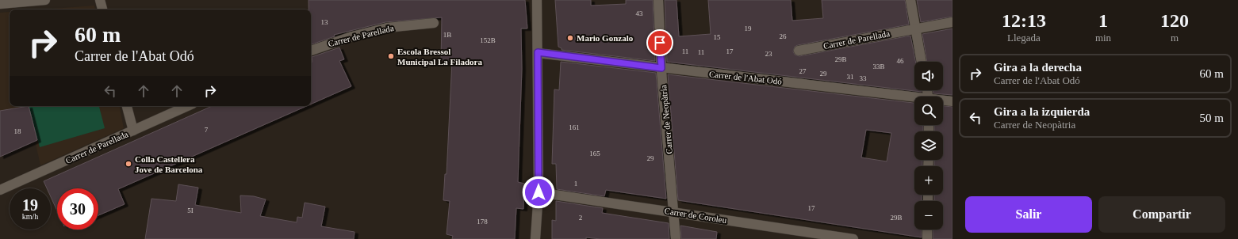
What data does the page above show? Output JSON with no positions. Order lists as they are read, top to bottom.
{
  "streets": {
    "street": [
      "Carrer de Parellada",
      "Carrer de l'Abat Odó",
      "Carrer de Neopàtria",
      "Carrer de Coroleu"
    ]
  },
  "crossings": [
    ["Carrer de l'Abat Odó", "Carrer de Neopàtria"],
    ["Carrer de Neopàtria", "Carrer de Coroleu"]
  ],
  "places": ["Mario Gonzalo", "Escola Bressol Municipal La Filadora", "Colla Castellera Jove de Barcelona"],
  "house_numbers": [
    "43",
    "13",
    "19",
    "1B",
    "26",
    "15",
    "152B",
    "11",
    "17",
    "11",
    "23",
    "29B",
    "46",
    "33B",
    "27",
    "29",
    "31",
    "33",
    "161",
    "7",
    "18",
    "165",
    "29",
    "1",
    "17",
    "5I",
    "2",
    "29B",
    "178"
  ],
  "page": {
    "eta": [
      "12:13",
      "Llegada",
      "1",
      "min",
      "120",
      "m"
    ],
    "turn": ["60 m", "Carrer de l'Abat Odó"],
    "list": [
      {
        "name": "Gira a la derecha",
        "note": "Carrer de l'Abat Odó",
        "value": "60 m"
      },
      {
        "name": "Gira a la izquierda",
        "note": "Carrer de Neopàtria",
        "value": "50 m"
      }
    ],
    "map_buttons": ["+", "−"],
    "speed": "19 km/h",
    "limit": "30",
    "buttons": ["Salir", "Compartir"]
  }
}
